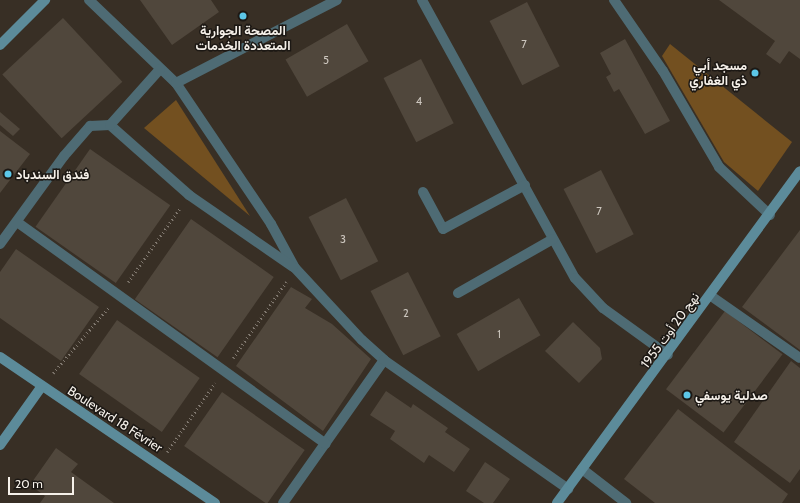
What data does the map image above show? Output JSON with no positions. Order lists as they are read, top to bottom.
{
  "streets": {
    "main road": ["نهج 20 أوت 1955", "Boulevard 18 Février"]
  },
  "places": [
    "المصحة الجوارية المتعددة الخدمات",
    "مسجد أبي ذي الغفاري",
    "فندق السندباد",
    "صدلية يوسفي"
  ],
  "house_numbers": [
    "7",
    "5",
    "4",
    "7",
    "3",
    "2",
    "1"
  ],
  "scale_bar": "20 m"
}
